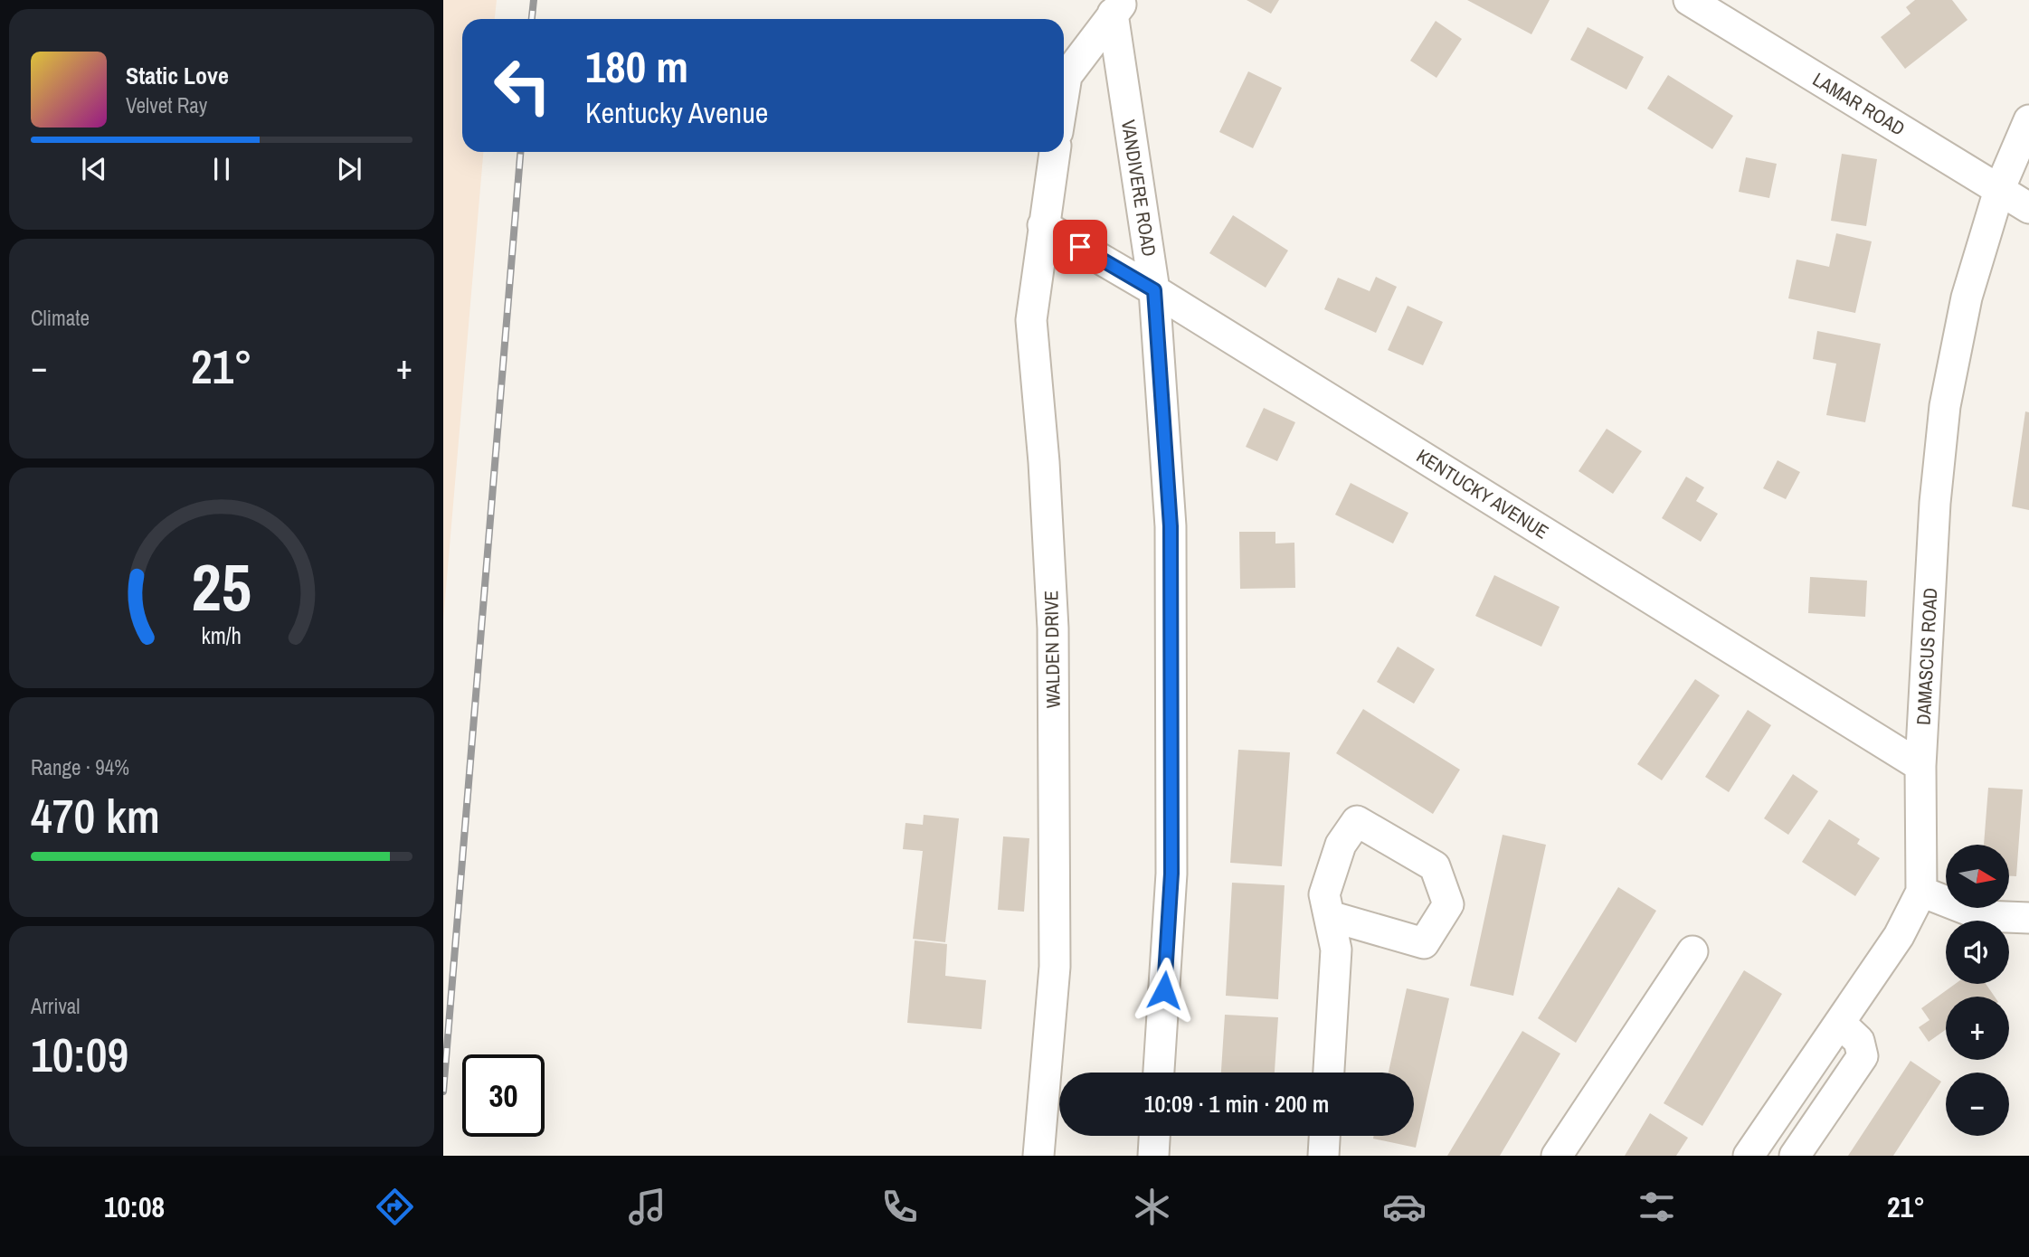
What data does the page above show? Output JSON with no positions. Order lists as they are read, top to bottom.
{
  "streets": {
    "street": [
      "LAMAR ROAD",
      "VANDIVERE ROAD",
      "KENTUCKY AVENUE",
      "WALDEN DRIVE",
      "DAMASCUS ROAD"
    ]
  },
  "crossings": [
    ["LAMAR ROAD", "DAMASCUS ROAD"],
    ["VANDIVERE ROAD", "KENTUCKY AVENUE"],
    ["KENTUCKY AVENUE", "WALDEN DRIVE"],
    ["KENTUCKY AVENUE", "DAMASCUS ROAD"]
  ],
  "north": "right",
  "page": {
    "turn": ["180 m", "Kentucky Avenue"],
    "song": ["Static Love", "Velvet Ray"],
    "tile": [
      "Climate",
      ["Range · 94%", "470 km"],
      ["Arrival", "10:09"]
    ],
    "heat": ["−", "21°", "+"],
    "map_buttons": ["+", "−"],
    "limit": "30",
    "trip": "10:09 · 1 min · 200 m",
    "tabs": ["10:08", "21°"],
    "gauge": ["25", "km/h"]
  }
}
